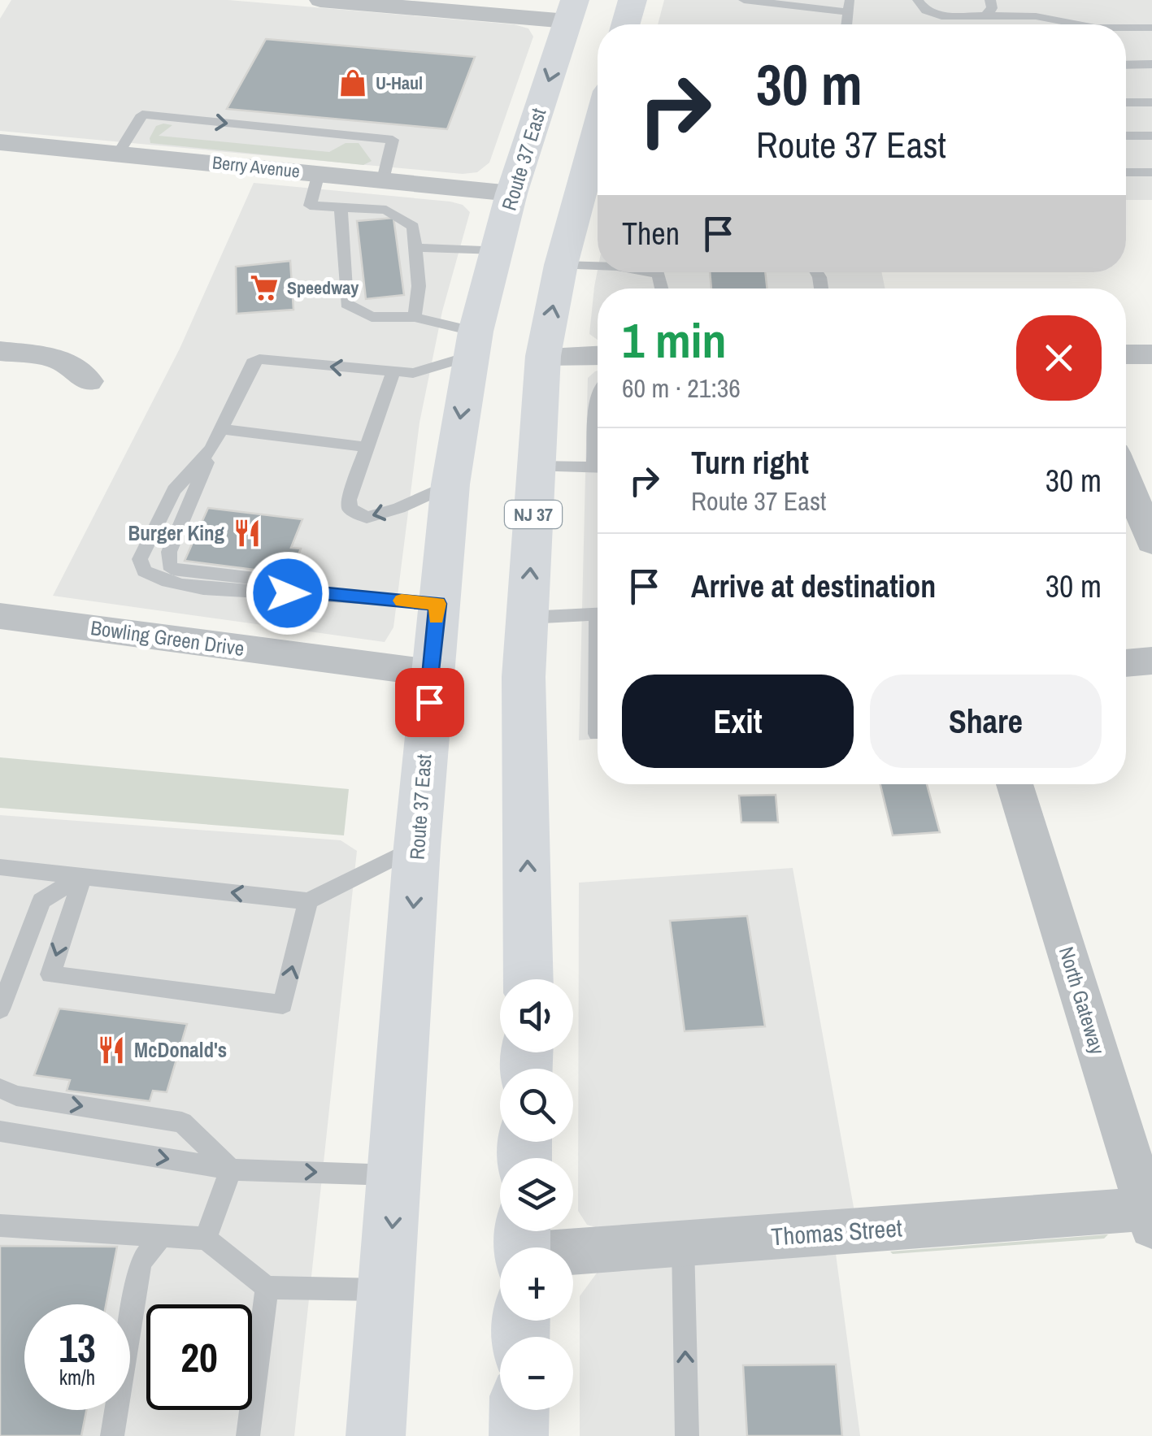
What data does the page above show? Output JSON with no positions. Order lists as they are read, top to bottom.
{
  "streets": {
    "highway": ["Route 37 East", "NJ 37"],
    "street": [
      "Berry Avenue",
      "Bowling Green Drive",
      "North Gateway",
      "Thomas Street"
    ]
  },
  "crossings": [
    ["Route 37 East", "Berry Avenue"],
    ["Route 37 East", "Bowling Green Drive"],
    ["North Gateway", "Thomas Street"]
  ],
  "places": {
    "shop": ["U-Haul"],
    "supermarket": ["Speedway"],
    "restaurant": ["Burger King", "McDonald's"]
  },
  "page": {
    "turn": ["30 m", "Route 37 East"],
    "then": "Then",
    "heading": ["1 min", "60 m · 21:36"],
    "list": [
      {
        "name": "Turn right",
        "note": "Route 37 East",
        "value": "30 m"
      },
      {
        "name": "Arrive at destination",
        "value": "30 m"
      }
    ],
    "buttons": ["Exit", "Share"],
    "map_buttons": ["+", "−"],
    "speed": "13 km/h",
    "limit": "20"
  }
}
